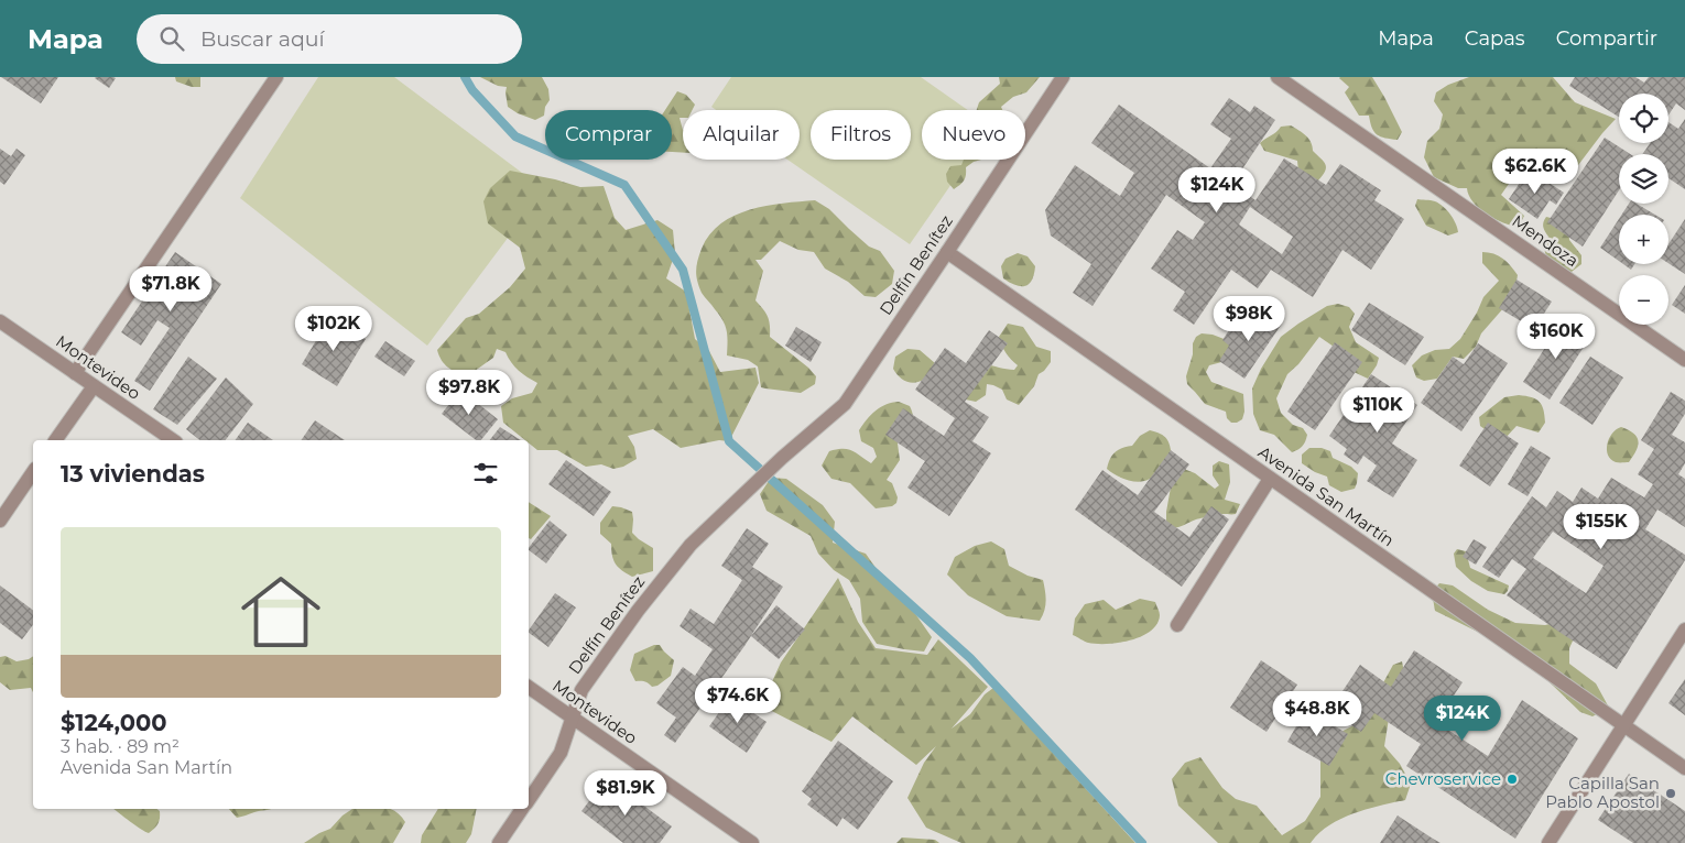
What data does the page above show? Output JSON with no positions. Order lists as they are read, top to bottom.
{
  "streets": {
    "street": [
      "Mendoza",
      "Delfín Benítez",
      "Montevideo",
      "Avenida San Martín"
    ]
  },
  "crossings": [
    ["Delfín Benítez", "Montevideo"],
    ["Delfín Benítez", "Avenida San Martín"]
  ],
  "places": ["Chevroservice", "Capilla San Pablo Apostol"],
  "page": {
    "header": "Mapa",
    "search": "Buscar aquí",
    "nav": ["Mapa", "Capas", "Compartir"],
    "map_buttons": ["+", "−"],
    "chip": [
      "Comprar",
      "Alquilar",
      "Filtros",
      "Nuevo"
    ],
    "price": [
      "$62.6K",
      "$124K",
      "$71.8K",
      "$98K",
      "$102K",
      "$160K",
      "$97.8K",
      "$110K",
      "$155K",
      "$74.6K",
      "$48.8K",
      "$124K",
      "$81.9K"
    ],
    "heading": "13 viviendas",
    "list": [
      {
        "name": "$124,000",
        "note": "3 hab. · 89 m² · Avenida San Martín"
      }
    ]
  }
}
